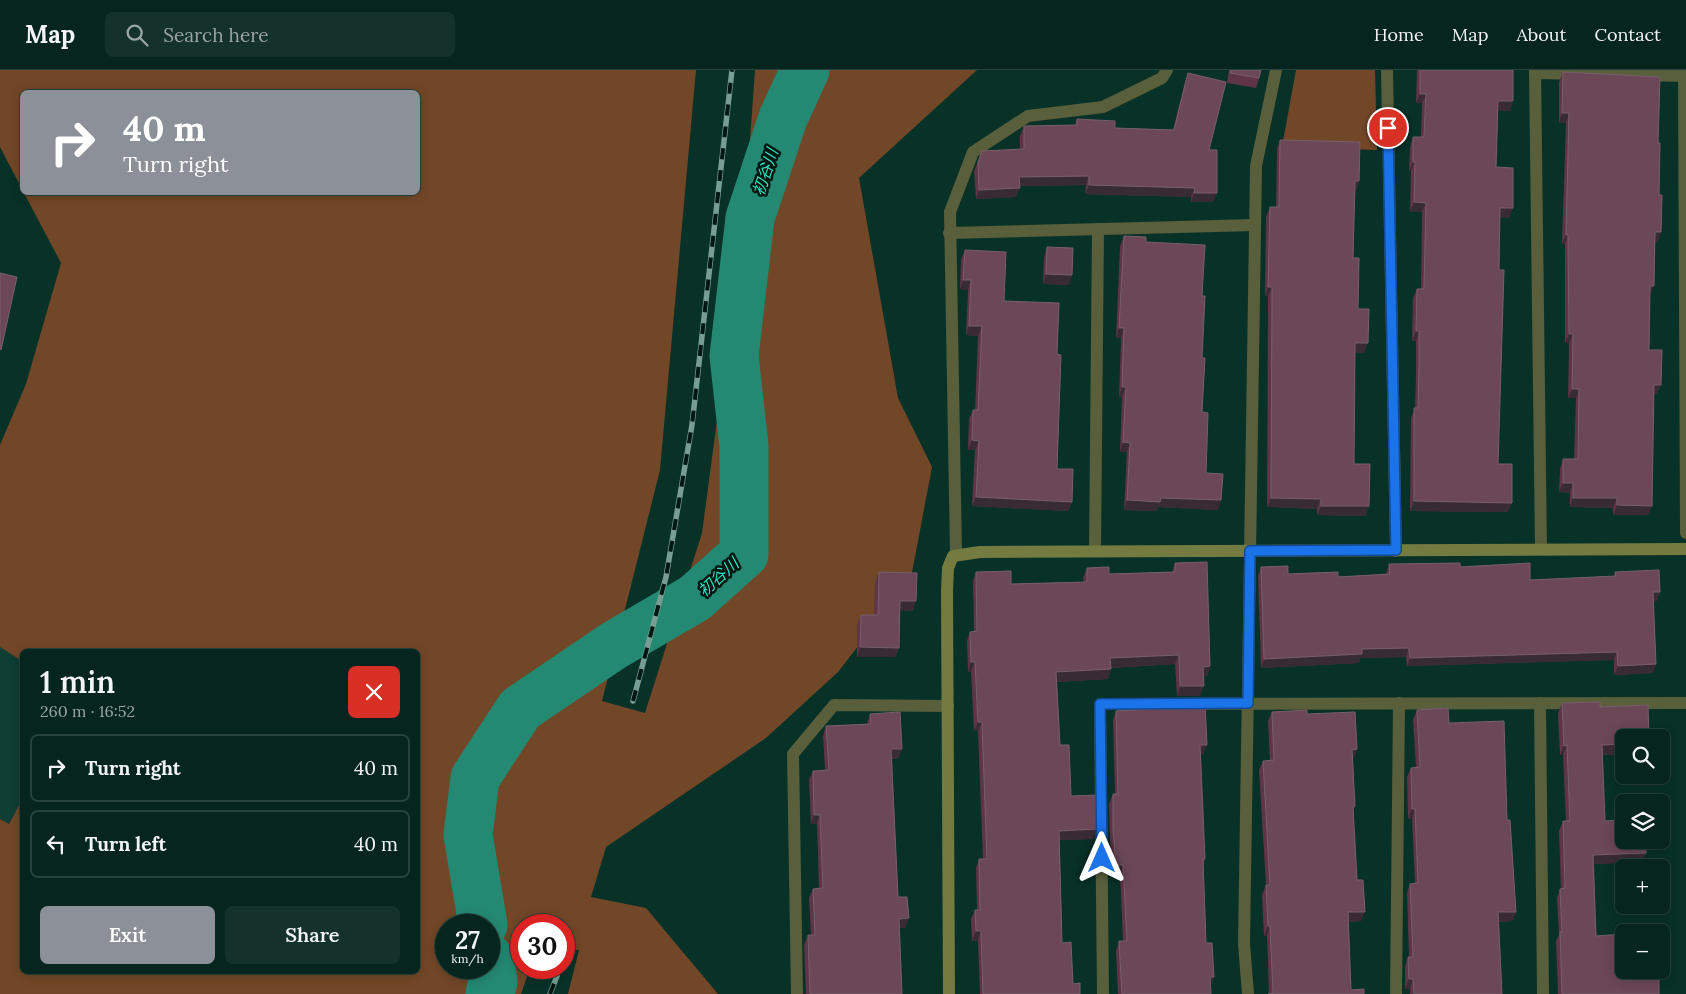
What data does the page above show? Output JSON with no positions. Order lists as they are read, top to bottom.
{
  "water": ["初谷川"],
  "page": {
    "header": "Map",
    "search": "Search here",
    "nav": [
      "Home",
      "Map",
      "About",
      "Contact"
    ],
    "turn": ["40 m", "Turn right"],
    "heading": ["1 min", "260 m · 16:52"],
    "map_buttons": ["+", "−"],
    "list": [
      {
        "name": "Turn right",
        "value": "40 m"
      },
      {
        "name": "Turn left",
        "value": "40 m"
      }
    ],
    "buttons": ["Exit", "Share"],
    "speed": "27 km/h",
    "limit": "30"
  }
}
